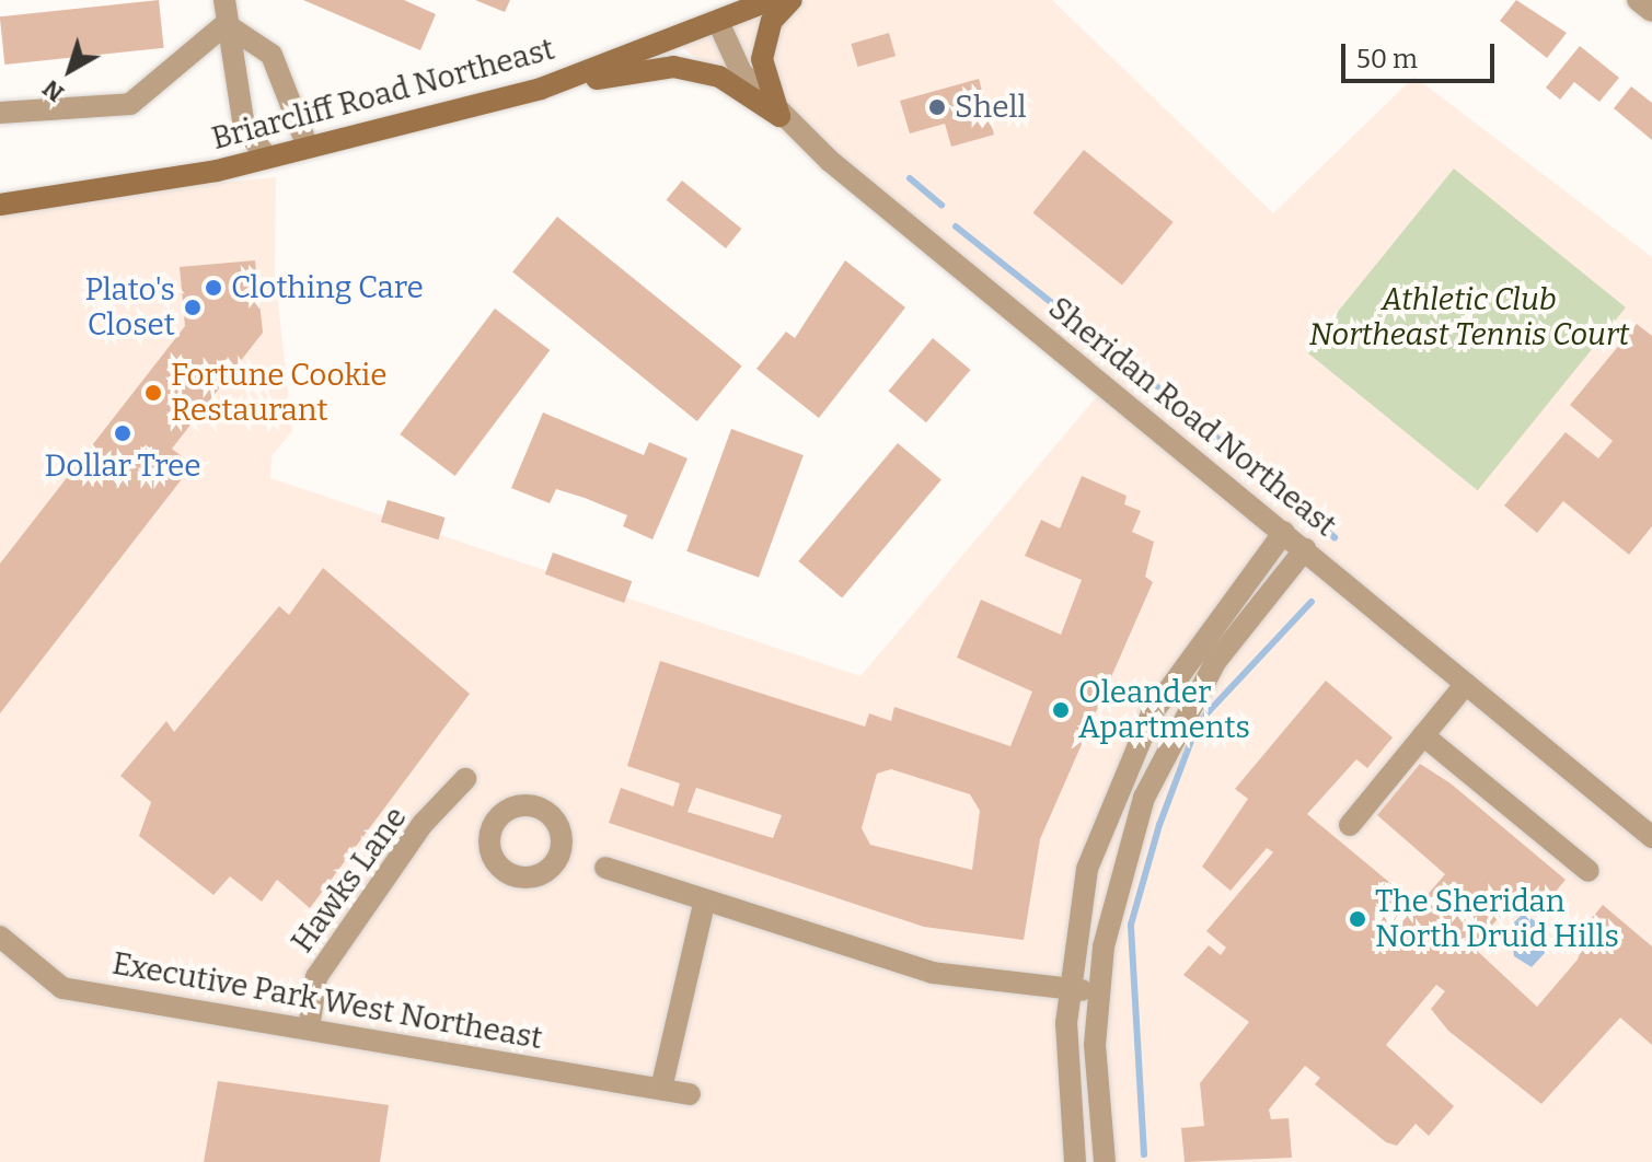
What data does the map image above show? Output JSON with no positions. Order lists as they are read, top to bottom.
{
  "streets": {
    "main road": ["Briarcliff Road Northeast"],
    "street": ["Sheridan Road Northeast", "Hawks Lane", "Executive Park West Northeast"]
  },
  "crossings": [
    ["Briarcliff Road Northeast", "Sheridan Road Northeast"],
    ["Hawks Lane", "Executive Park West Northeast"]
  ],
  "parks": ["Athletic Club Northeast Tennis Court"],
  "places": [
    "Shell",
    "Clothing Care",
    "Plato's Closet",
    "Fortune Cookie Restaurant",
    "Dollar Tree",
    "Oleander Apartments",
    "The Sheridan North Druid Hills"
  ],
  "scale_bar": "50 m",
  "north": "bottom left"
}
